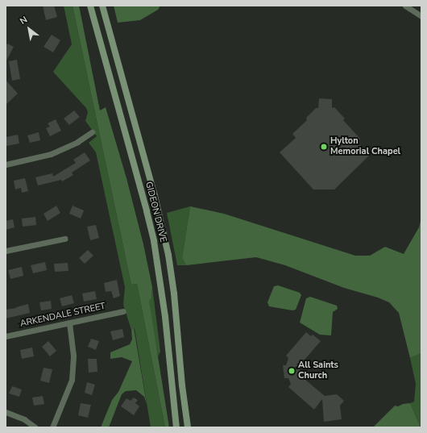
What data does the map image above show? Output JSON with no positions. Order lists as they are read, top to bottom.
{
  "streets": {
    "main road": ["GIDEON DRIVE"],
    "street": ["ARKENDALE STREET"]
  },
  "places": ["Hylton Memorial Chapel", "All Saints Church"],
  "north": "top left"
}
